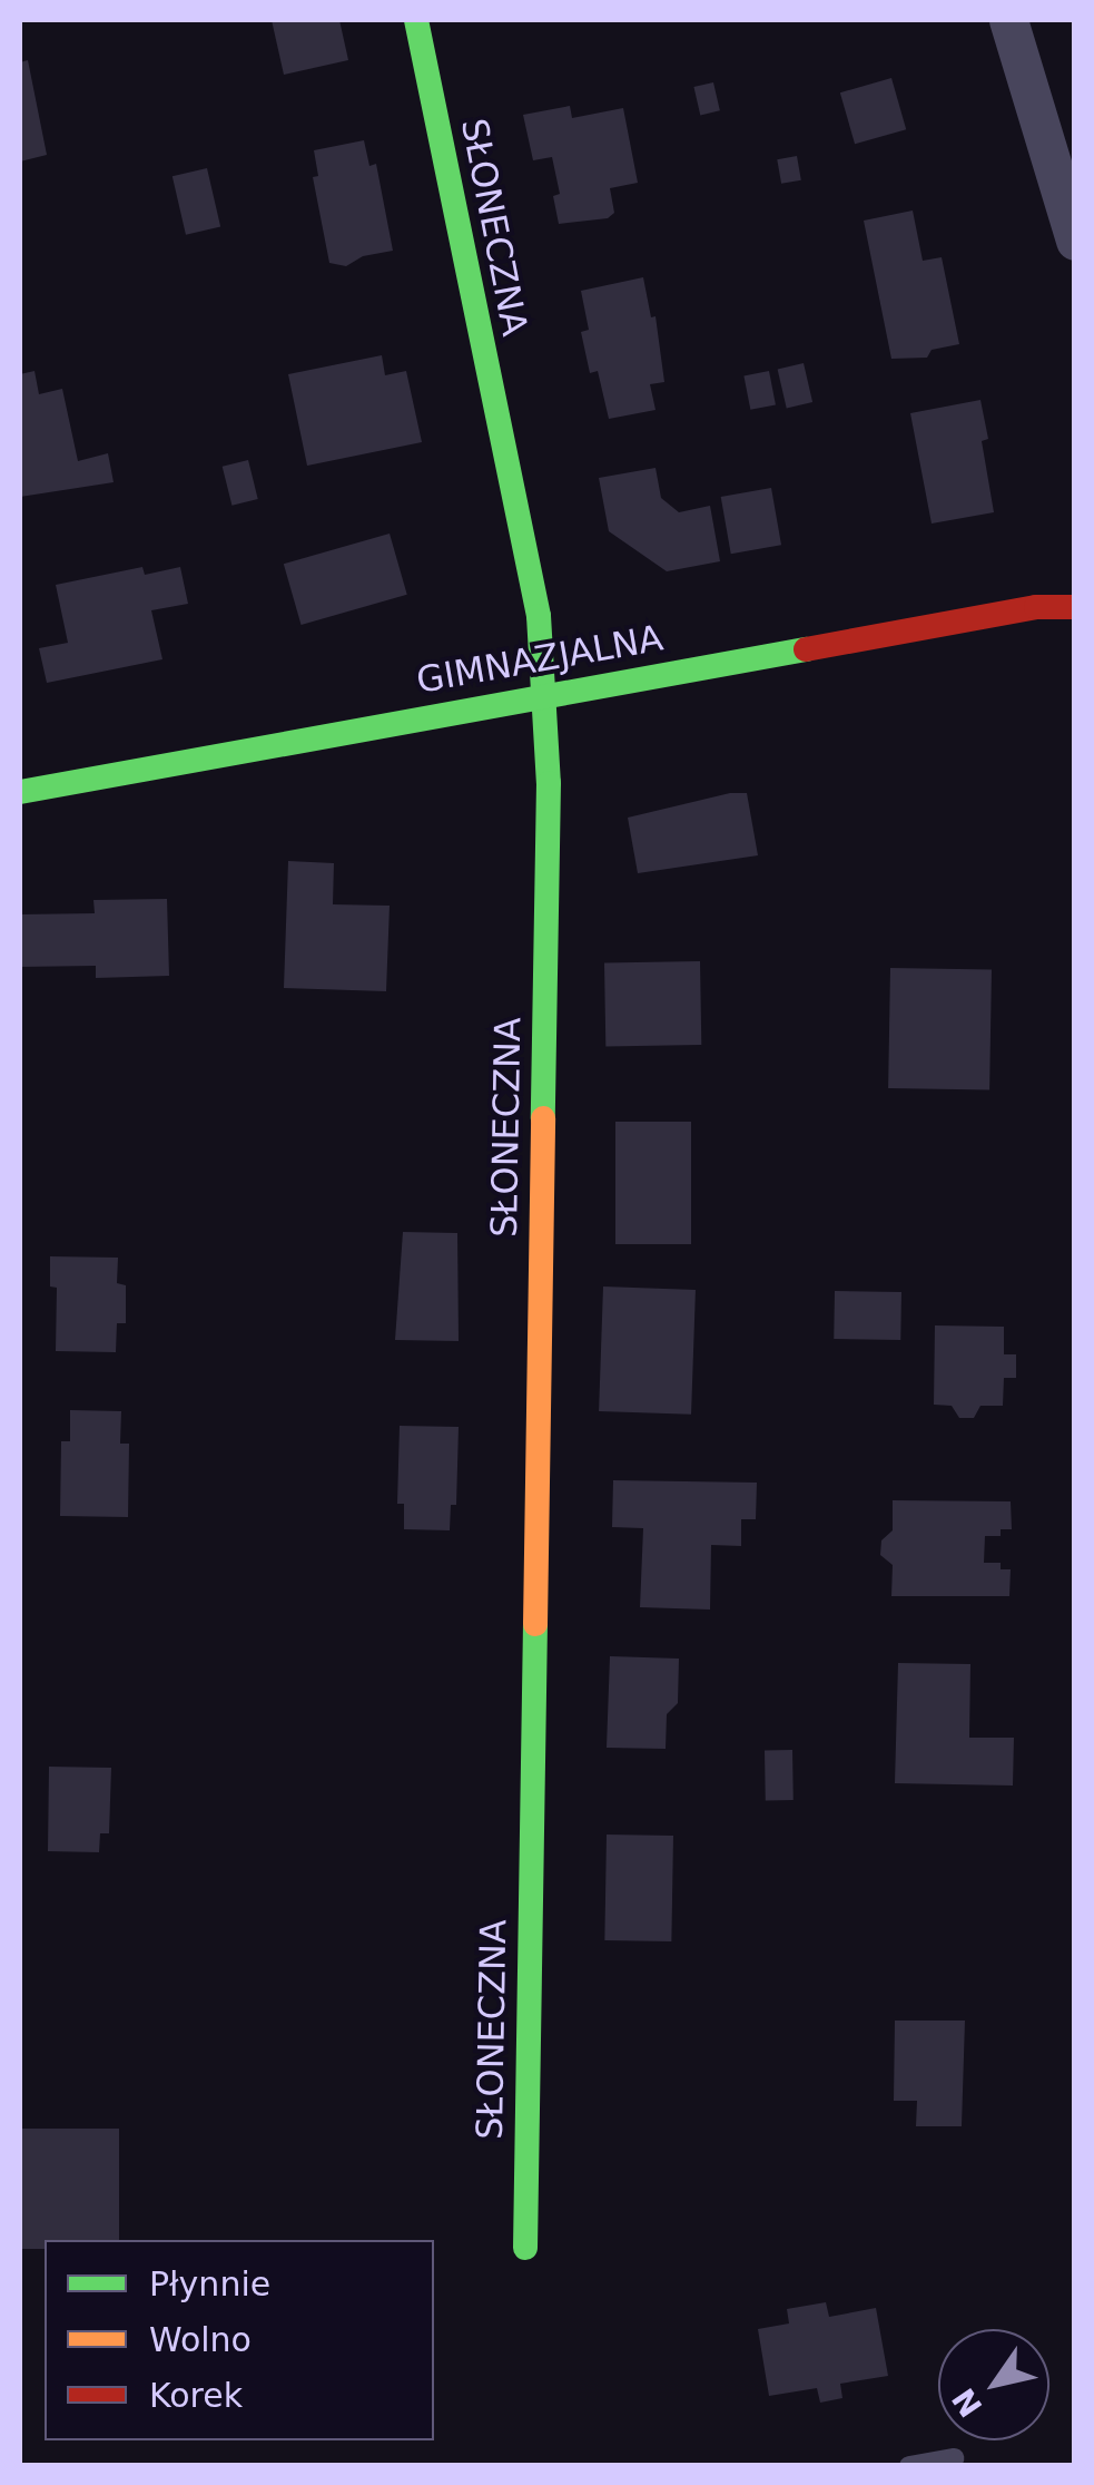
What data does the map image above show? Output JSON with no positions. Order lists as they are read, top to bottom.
{
  "streets": {
    "street": ["SŁONECZNA", "GIMNAZJALNA"]
  },
  "crossings": [
    ["SŁONECZNA", "GIMNAZJALNA"]
  ],
  "legend": ["Płynnie", "Wolno", "Korek"],
  "north": "bottom left"
}
